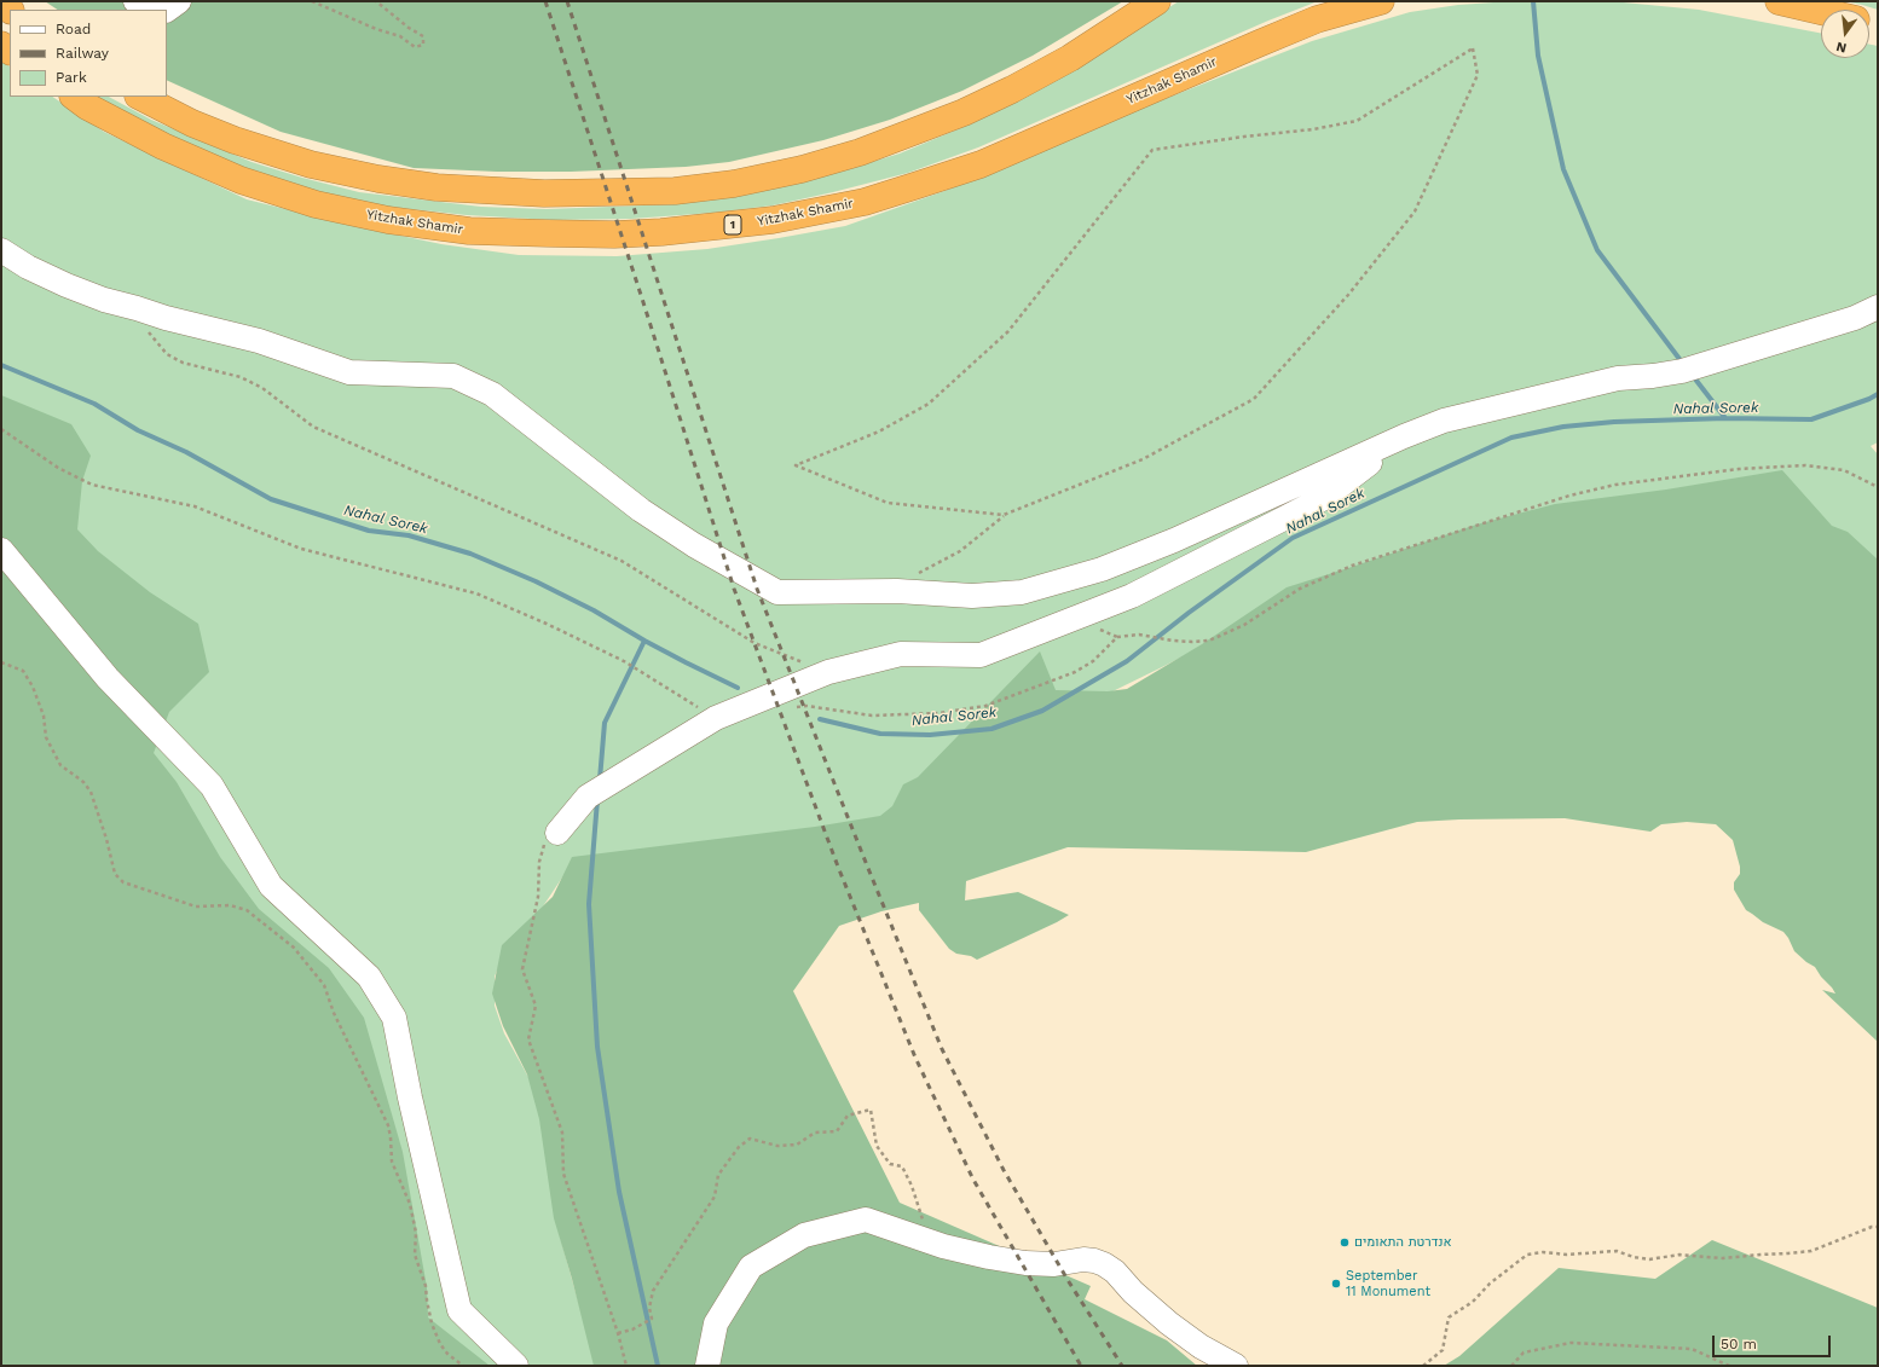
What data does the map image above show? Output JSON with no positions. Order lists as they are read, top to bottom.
{
  "streets": {
    "highway": ["Yitzhak Shamir", "1"]
  },
  "water": ["Nahal Sorek"],
  "places": ["אנדרטת התאומים", "September 11 Monument"],
  "legend": ["Road", "Railway", "Park"],
  "scale_bar": "50 m",
  "north": "bottom"
}
